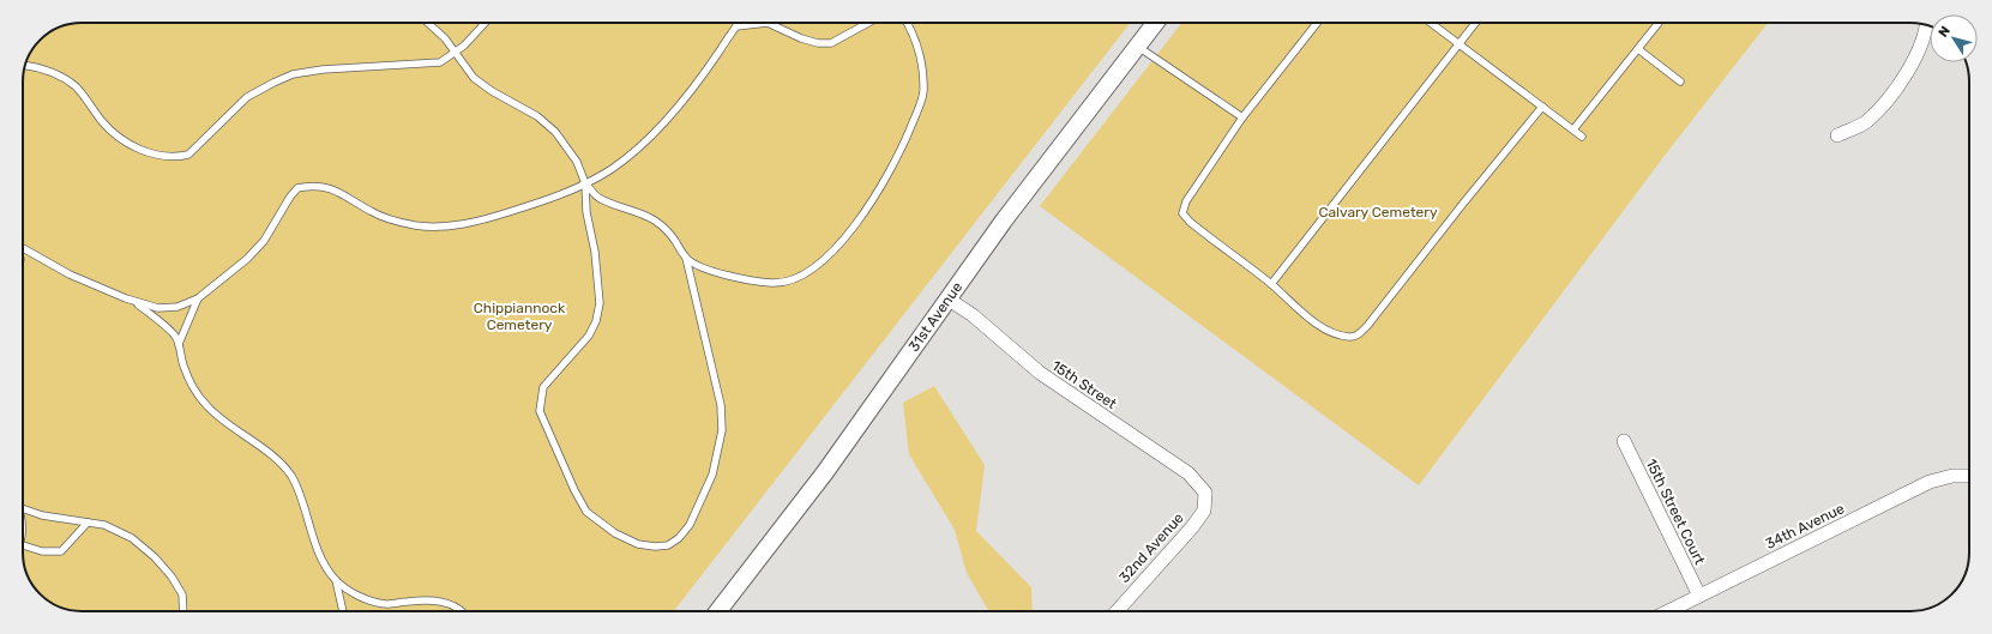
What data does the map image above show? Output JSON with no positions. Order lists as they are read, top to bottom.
{
  "streets": {
    "street": [
      "31st Avenue",
      "15th Street",
      "15th Street Court",
      "34th Avenue",
      "32nd Avenue"
    ]
  },
  "crossings": [
    ["31st Avenue", "15th Street"],
    ["15th Street", "32nd Avenue"],
    ["15th Street Court", "34th Avenue"]
  ],
  "parks": ["Calvary Cemetery", "Chippiannock Cemetery"],
  "north": "top left"
}
